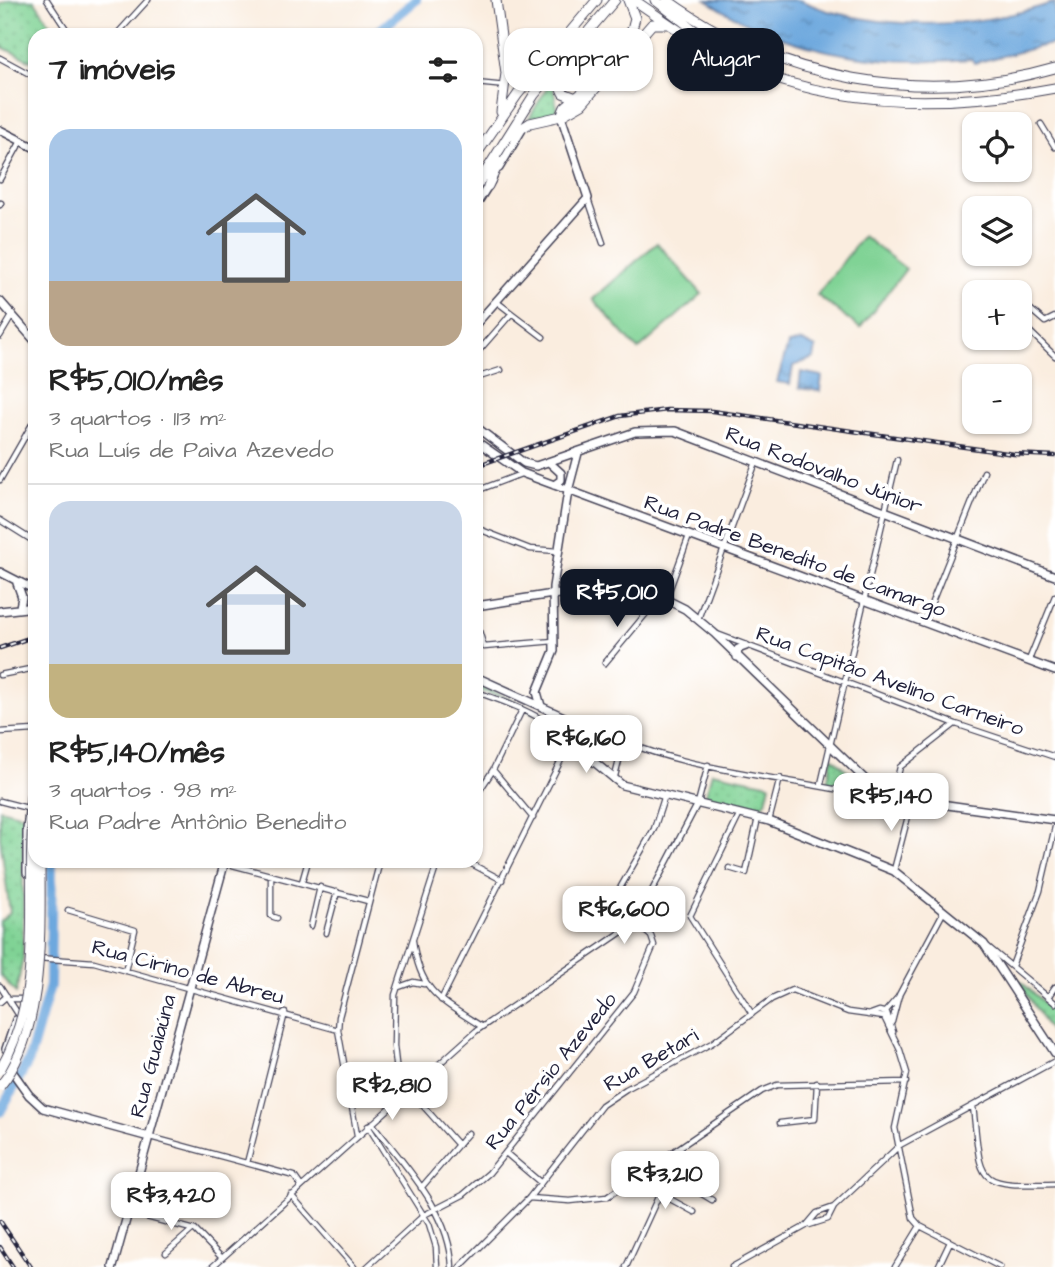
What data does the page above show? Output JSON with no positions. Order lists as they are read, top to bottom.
{
  "streets": {
    "main road": ["Rua Rodovalho Júnior", "Rua Padre Benedito de Camargo", "Rua Guaiaúna"],
    "street": [
      "Rua Capitão Avelino Carneiro",
      "Rua Cirino de Abreu",
      "Rua Betari",
      "Rua Pérsio Azevedo"
    ]
  },
  "crossings": [
    ["Rua Cirino de Abreu", "Rua Guaiaúna"]
  ],
  "page": {
    "chip": ["Comprar", "Alugar"],
    "heading": "7 imóveis",
    "map_buttons": ["+", "−"],
    "list": [
      {
        "name": "R$5,010/mês",
        "note": "3 quartos · 113 m² · Rua Luís de Paiva Azevedo"
      },
      {
        "name": "R$5,140/mês",
        "note": "3 quartos · 98 m² · Rua Padre Antônio Benedito"
      }
    ],
    "price": [
      "R$5,010",
      "R$6,160",
      "R$5,140",
      "R$6,600",
      "R$2,810",
      "R$3,210",
      "R$3,420"
    ]
  }
}
